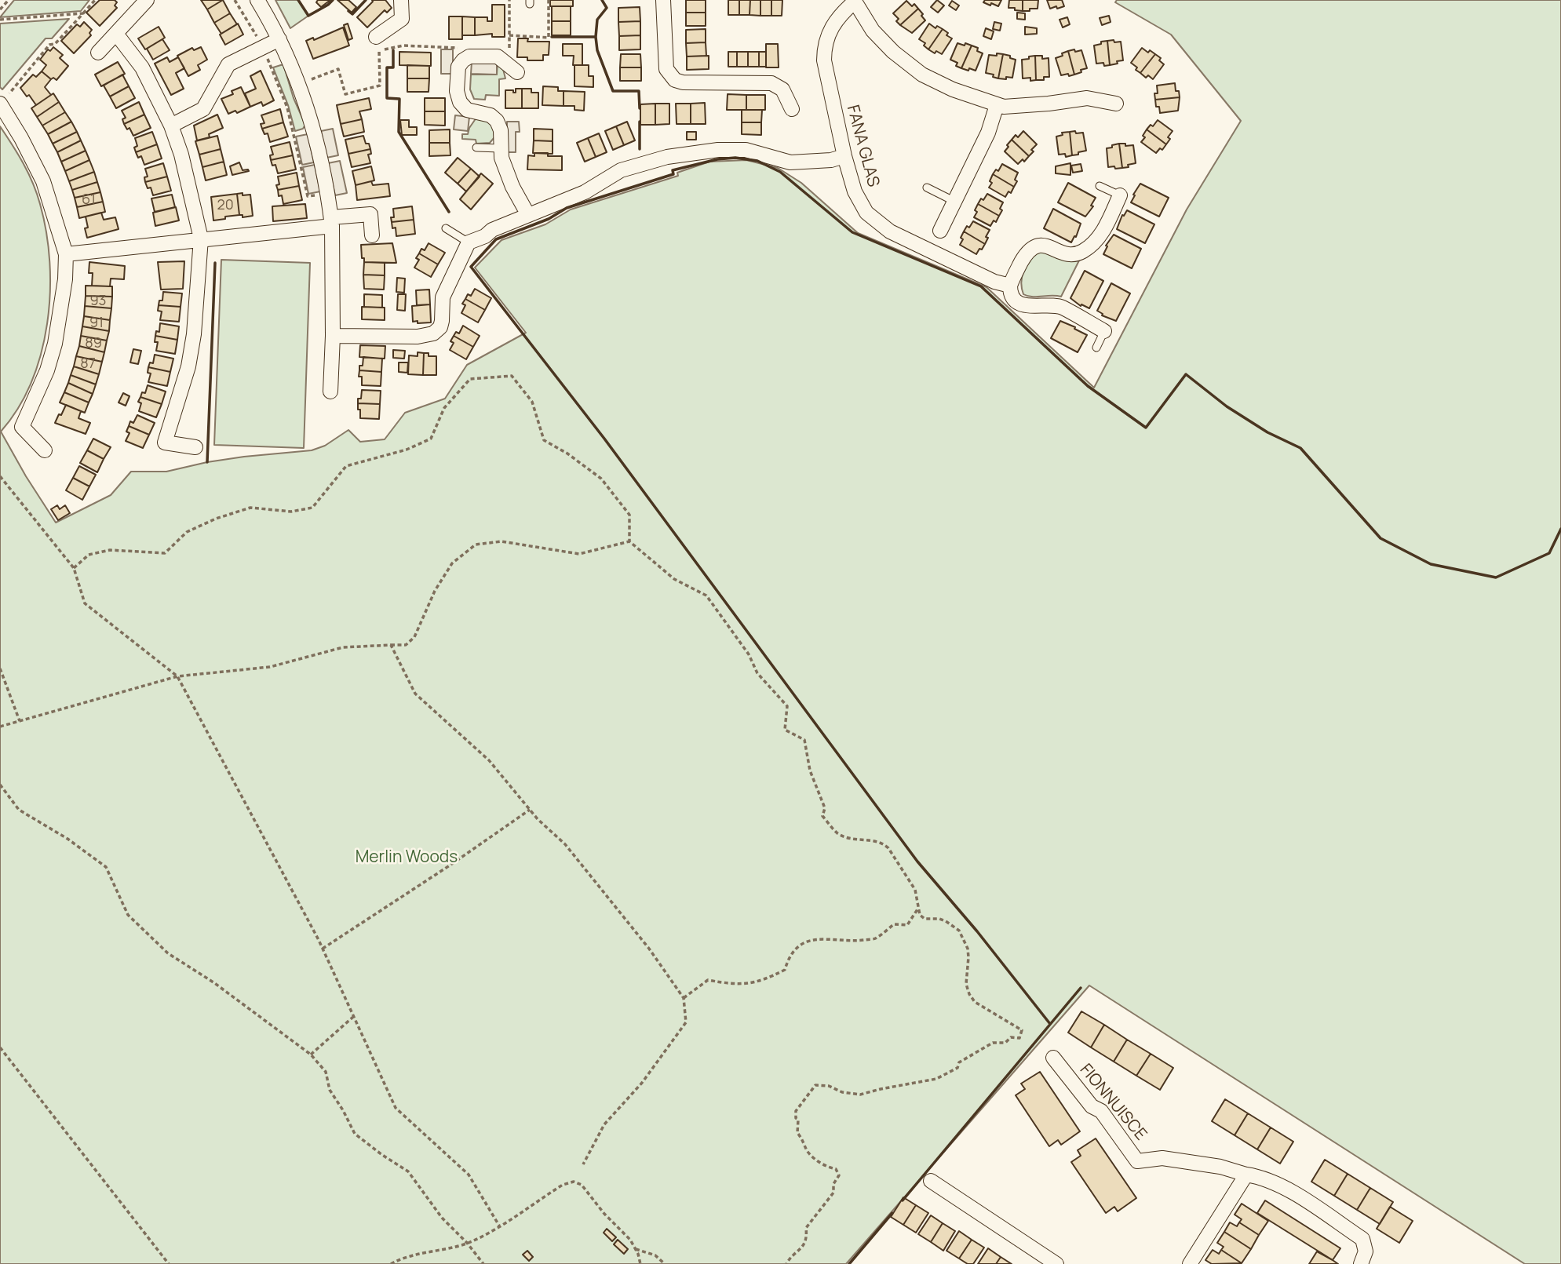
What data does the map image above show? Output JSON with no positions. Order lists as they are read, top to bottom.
{
  "streets": {
    "street": ["FANA GLAS", "FIONNUISCE"]
  },
  "parks": ["Merlin Woods"],
  "house_numbers": [
    "61",
    "20",
    "93",
    "91",
    "89",
    "87"
  ]
}
